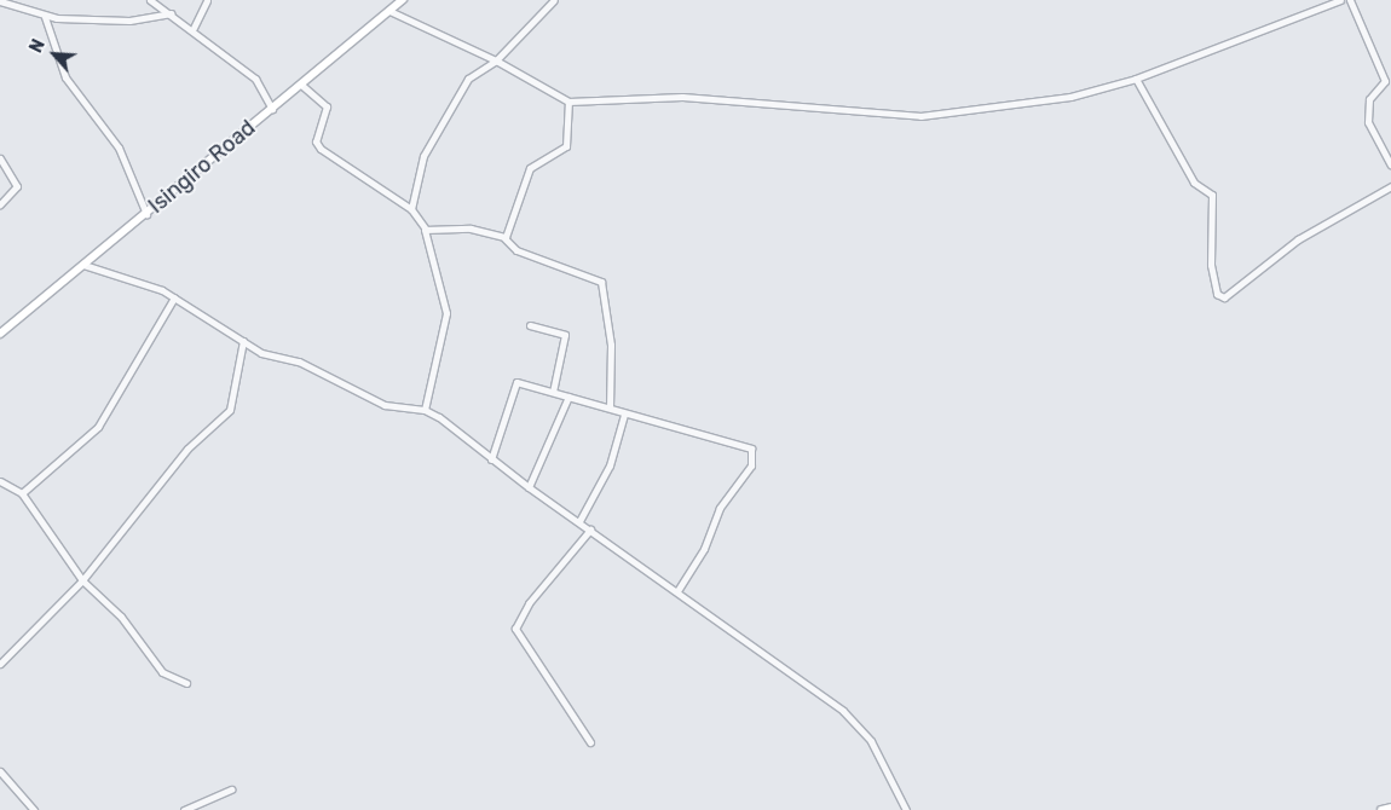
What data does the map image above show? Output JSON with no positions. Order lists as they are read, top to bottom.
{
  "streets": {
    "main road": ["Isingiro Road"]
  },
  "north": "top left"
}
